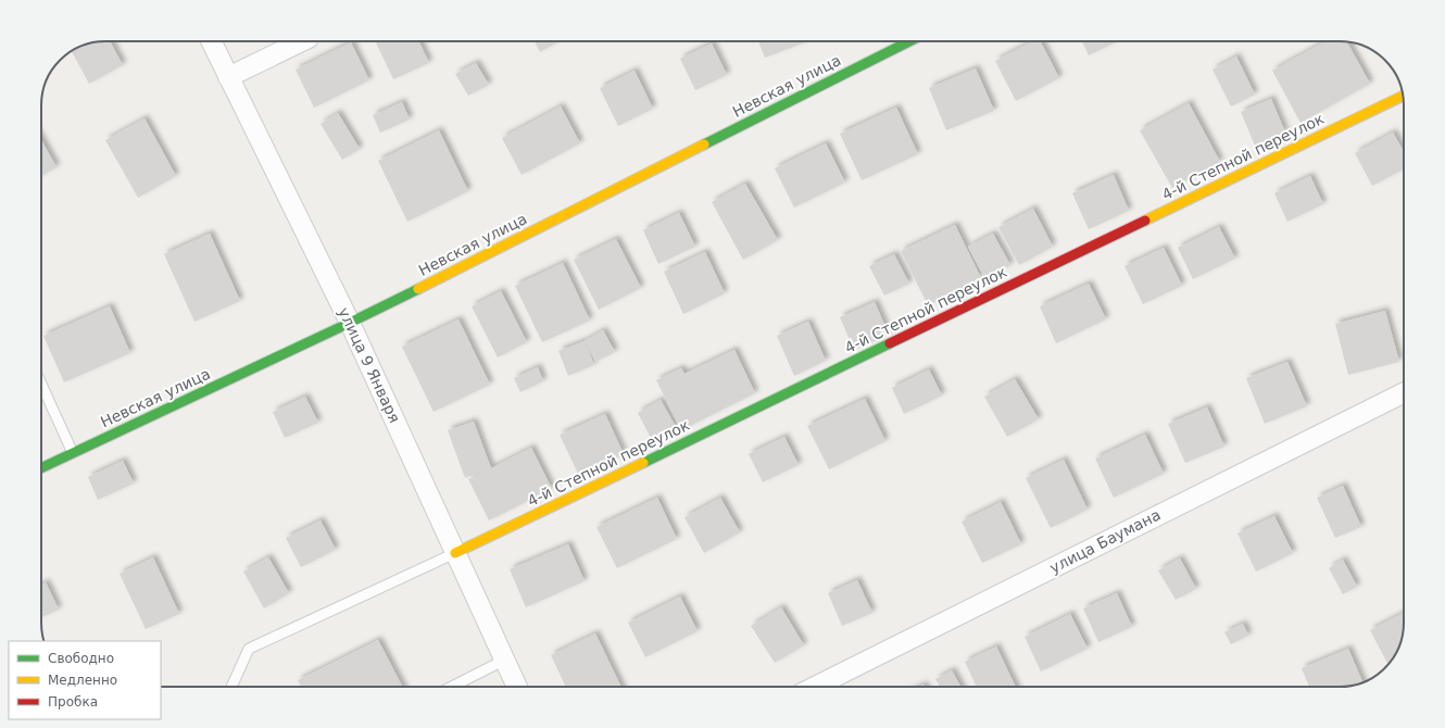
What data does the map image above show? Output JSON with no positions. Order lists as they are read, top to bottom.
{
  "streets": {
    "street": [
      "Невская улица",
      "4-й Степной переулок",
      "улица 9 Января",
      "улица Баумана"
    ]
  },
  "crossings": [
    ["Невская улица", "улица 9 Января"],
    ["4-й Степной переулок", "улица 9 Января"]
  ],
  "legend": ["Свободно", "Медленно", "Пробка"]
}
